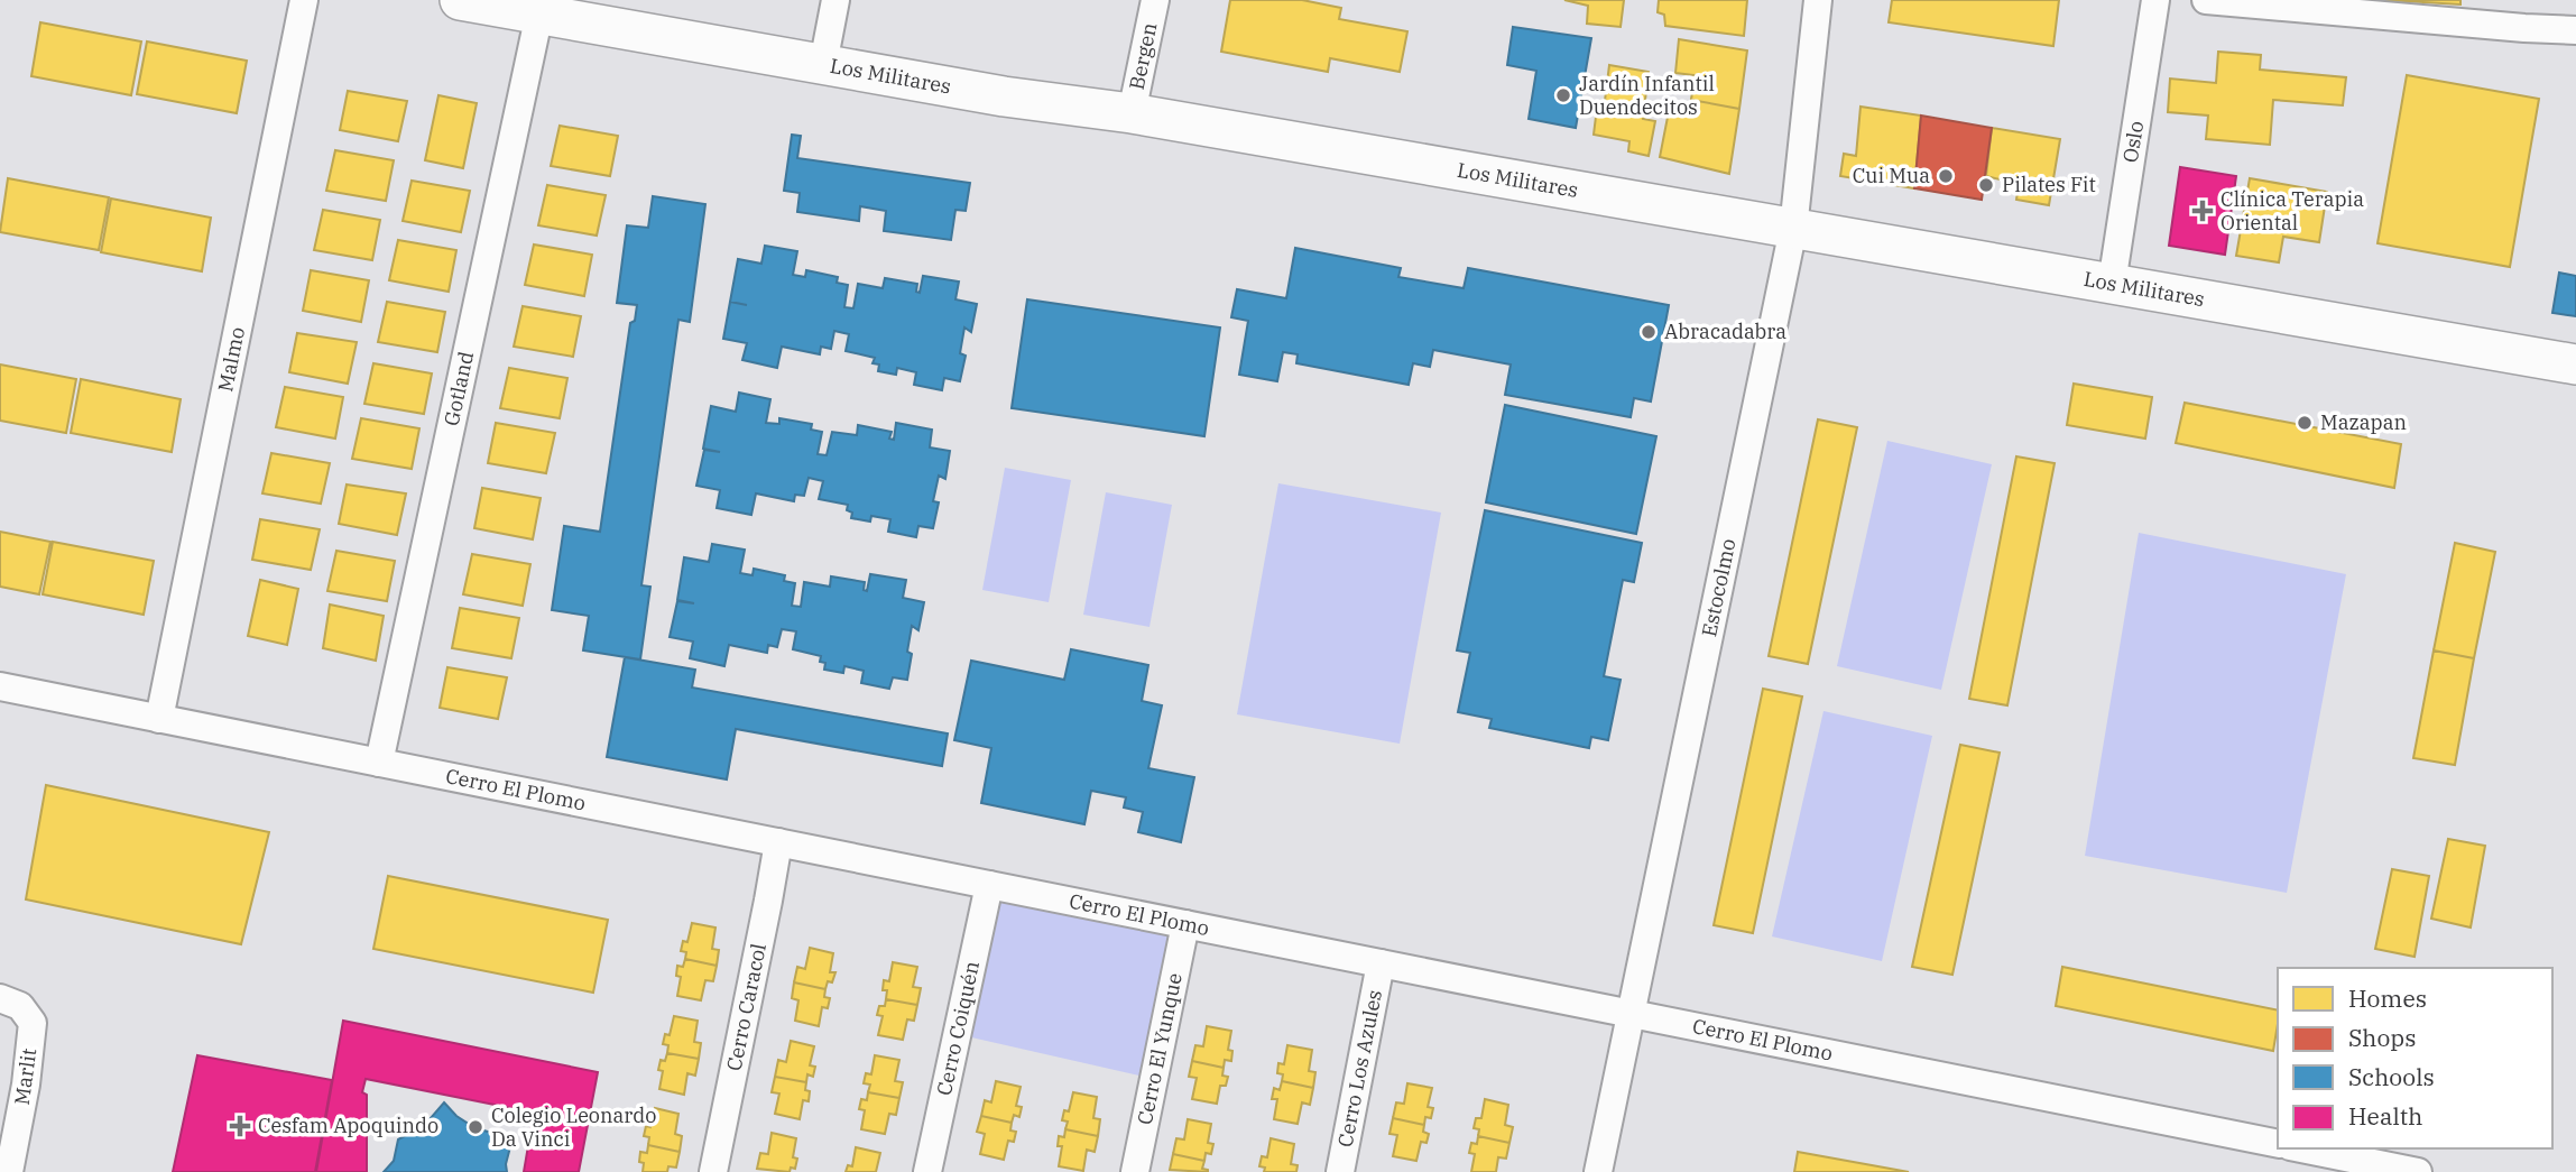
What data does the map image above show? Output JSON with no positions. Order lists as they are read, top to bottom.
{
  "streets": {
    "main road": ["Los Militares"],
    "street": [
      "Bergen",
      "Oslo",
      "Malmo",
      "Gotland",
      "Estocolmo",
      "Cerro El Plomo",
      "Cerro Caracol",
      "Cerro Coiquén",
      "Cerro El Yunque",
      "Cerro Los Azules",
      "Marlit"
    ]
  },
  "crossings": [
    ["Bergen", "Los Militares"],
    ["Los Militares", "Oslo"],
    ["Los Militares", "Gotland"],
    ["Los Militares", "Estocolmo"],
    ["Malmo", "Cerro El Plomo"],
    ["Gotland", "Cerro El Plomo"],
    ["Estocolmo", "Cerro El Plomo"],
    ["Cerro El Plomo", "Cerro Caracol"],
    ["Cerro El Plomo", "Cerro Coiquén"],
    ["Cerro El Plomo", "Cerro El Yunque"],
    ["Cerro El Plomo", "Cerro Los Azules"]
  ],
  "places": {
    "other": [
      "Jardín Infantil Duendecitos",
      "Cui Mua",
      "Pilates Fit",
      "Abracadabra",
      "Mazapan",
      "Colegio Leonardo Da Vinci"
    ],
    "health": ["Clínica Terapia Oriental", "Cesfam Apoquindo"]
  },
  "legend": [
    "Homes",
    "Shops",
    "Schools",
    "Health"
  ]
}
